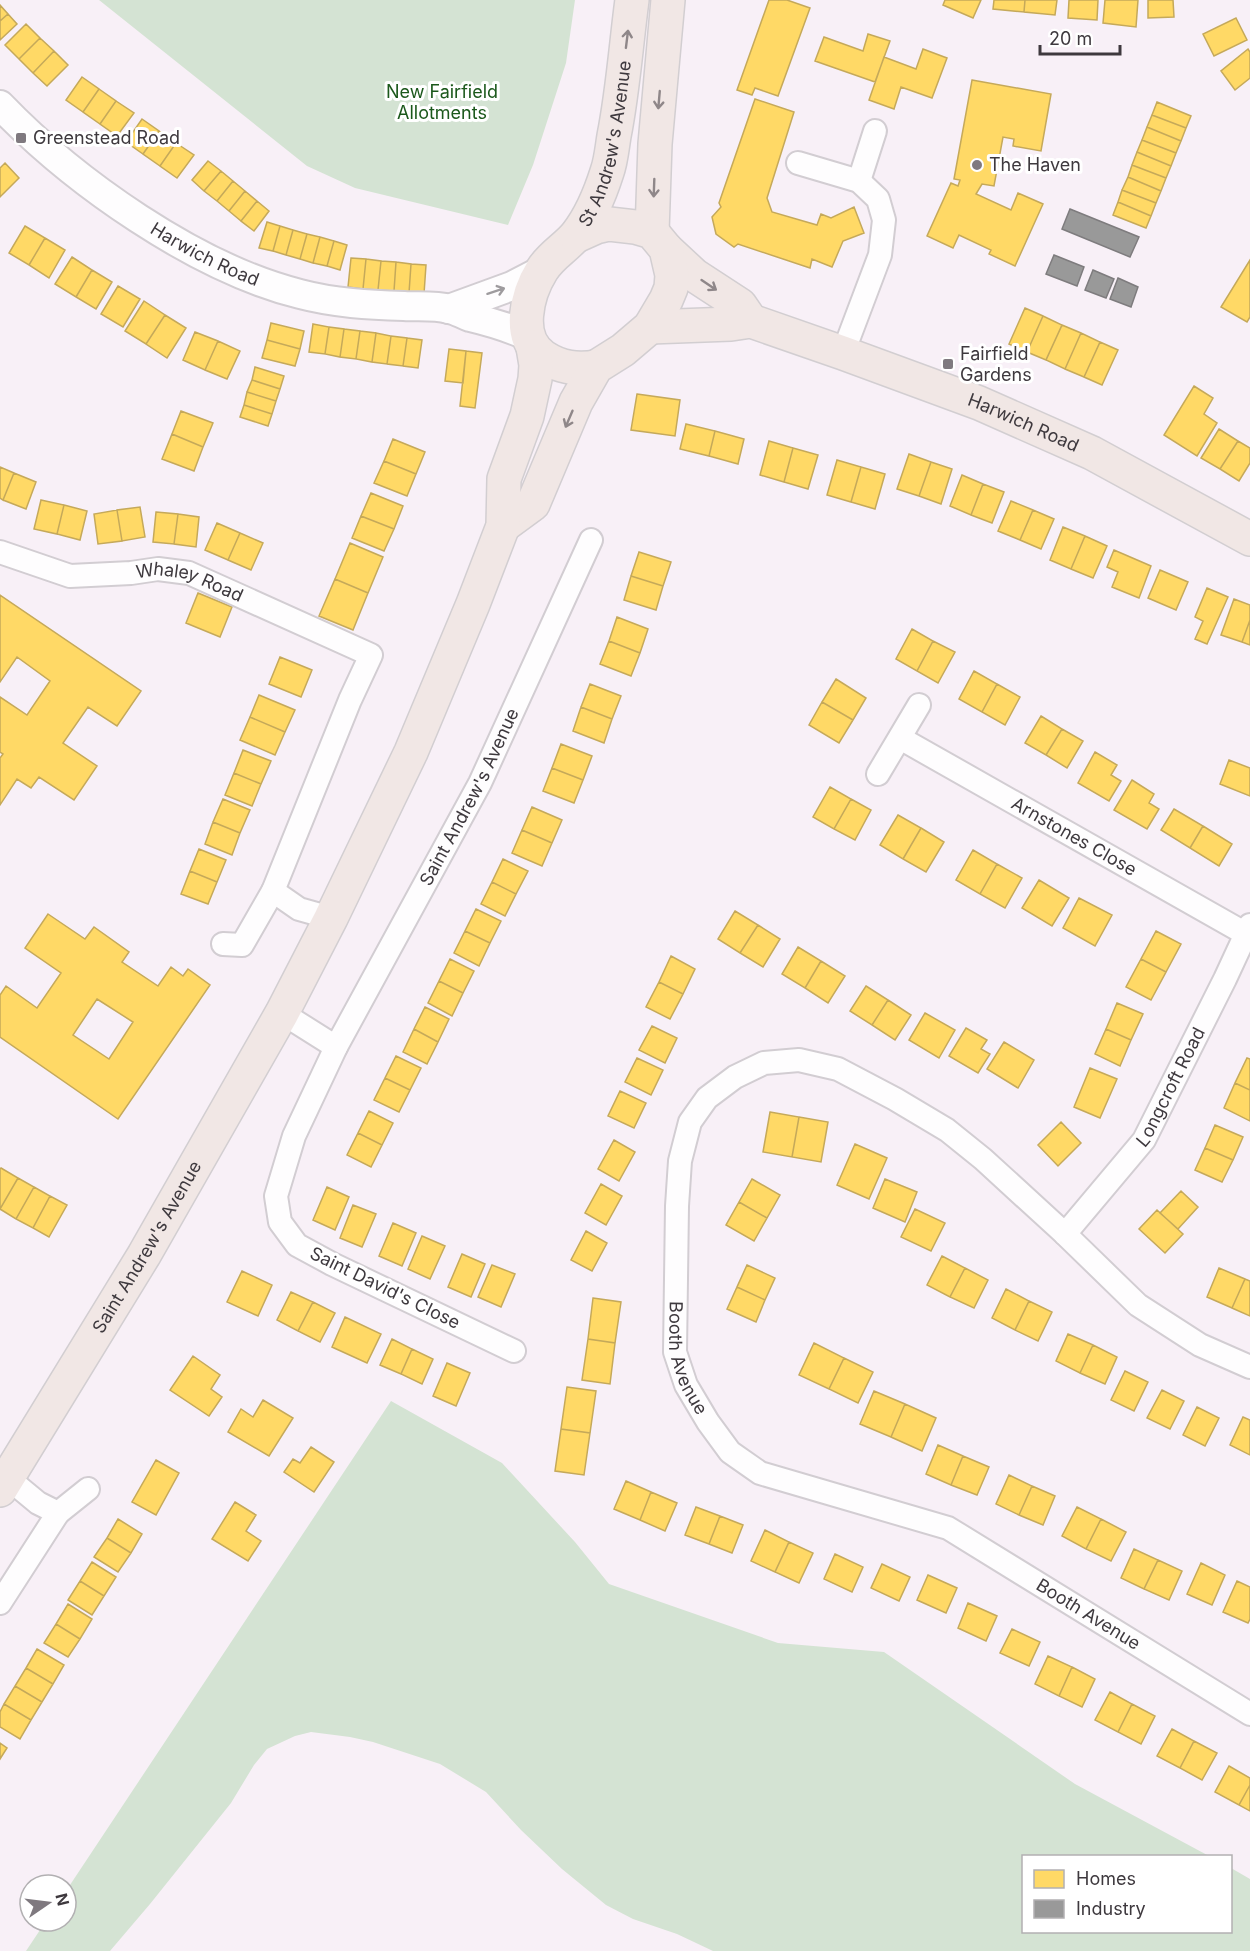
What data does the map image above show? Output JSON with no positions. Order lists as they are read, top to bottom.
{
  "streets": {
    "main road": ["St Andrew's Avenue", "Harwich Road", "Saint Andrew's Avenue"],
    "street": [
      "Whaley Road",
      "Arnstones Close",
      "Longcroft Road",
      "Saint David's Close",
      "Booth Avenue"
    ]
  },
  "crossings": [
    ["St Andrew's Avenue", "Harwich Road"],
    ["St Andrew's Avenue", "Saint Andrew's Avenue"],
    ["Harwich Road", "Saint Andrew's Avenue"],
    ["Saint Andrew's Avenue", "Saint David's Close"],
    ["Arnstones Close", "Longcroft Road"],
    ["Longcroft Road", "Booth Avenue"]
  ],
  "parks": ["New Fairfield Allotments"],
  "places": {
    "transit": ["Greenstead Road", "Fairfield Gardens"],
    "other": ["The Haven"]
  },
  "legend": ["Homes", "Industry"],
  "scale_bar": "20 m",
  "north": "right"
}
